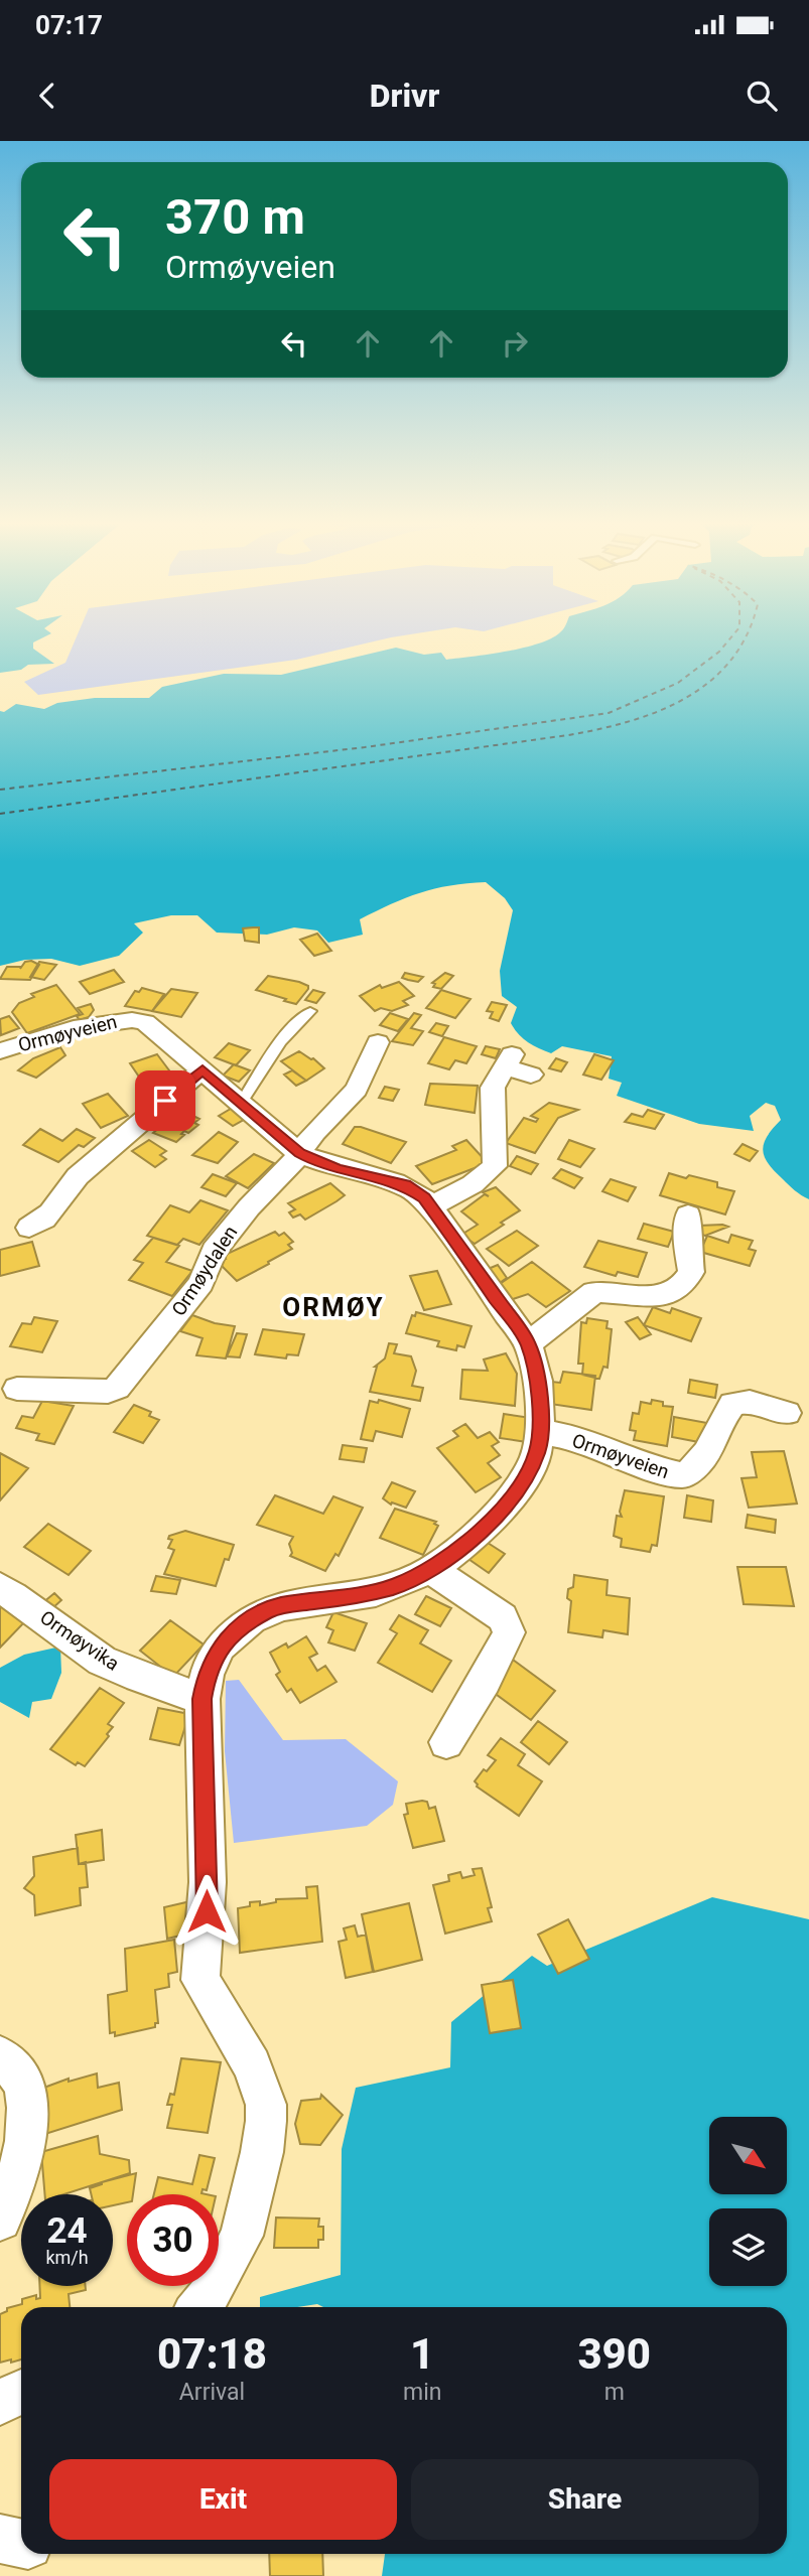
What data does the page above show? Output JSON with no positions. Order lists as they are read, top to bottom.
{
  "streets": {
    "street": ["Ormøyveien", "Ormøydalen", "Ormøyvika"]
  },
  "crossings": [
    ["Ormøyveien", "Ormøydalen"],
    ["Ormøyveien", "Ormøyvika"]
  ],
  "districts": ["ORMØY"],
  "north": "bottom right",
  "page": {
    "status": "07:17",
    "header": "Drivr",
    "turn": ["370 m", "Ormøyveien"],
    "speed": "24 km/h",
    "limit": "30",
    "eta": [
      "07:18",
      "Arrival",
      "1",
      "min",
      "390",
      "m"
    ],
    "buttons": ["Exit", "Share"]
  }
}
